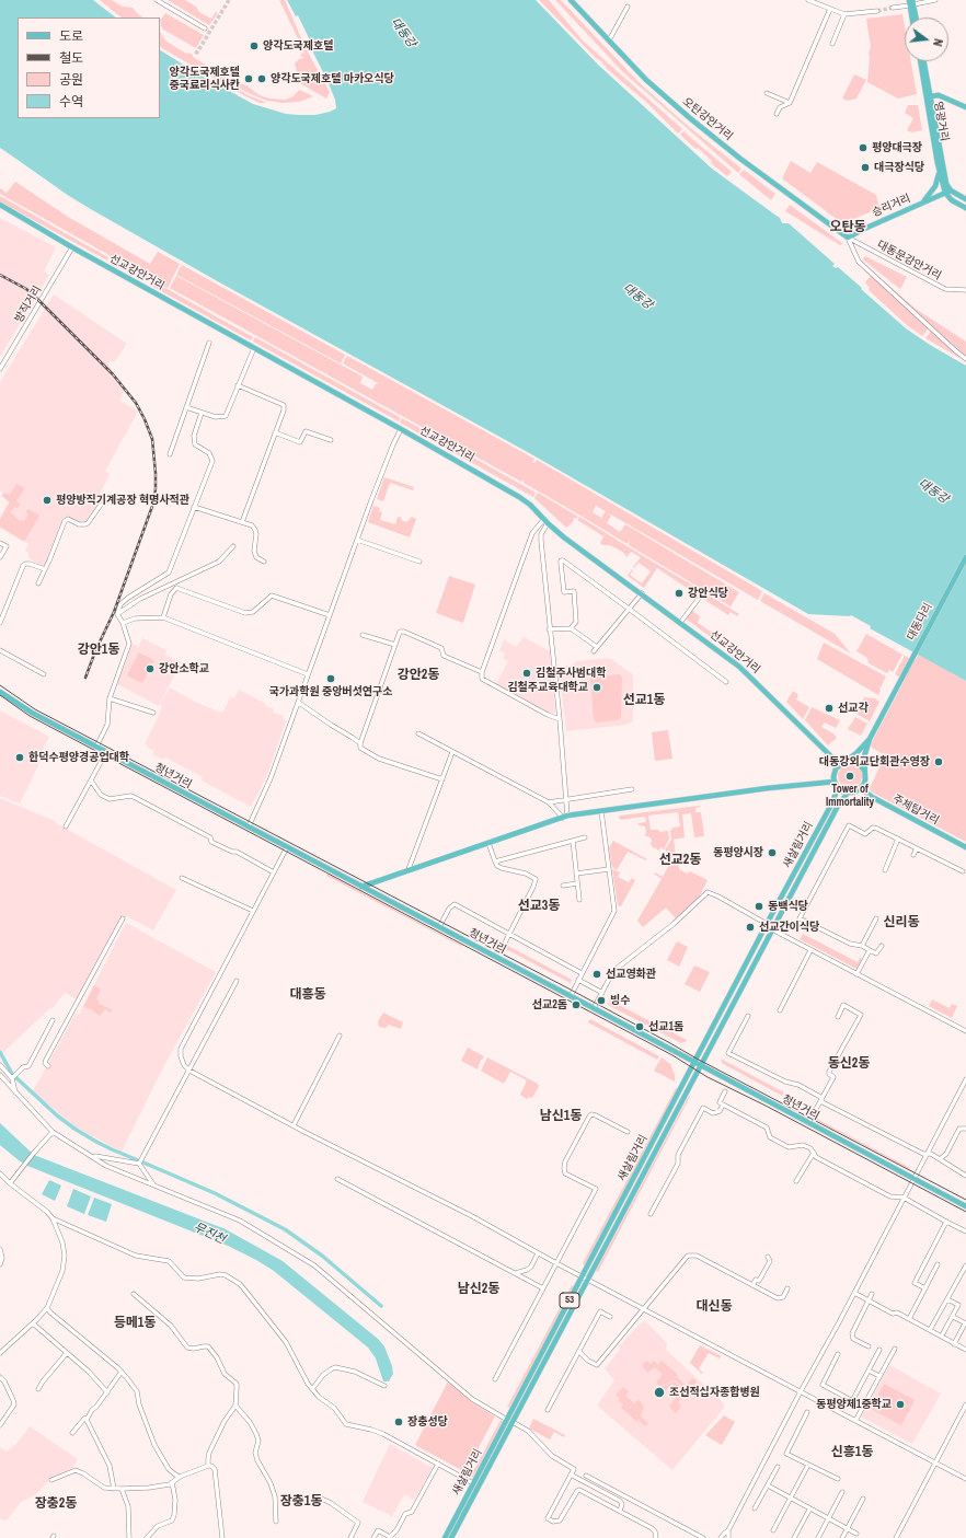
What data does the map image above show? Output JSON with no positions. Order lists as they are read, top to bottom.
{
  "streets": {
    "main road": [
      "오탄강안거리",
      "영광거리",
      "승리거리",
      "선교강안거리",
      "대동다리",
      "청년거리",
      "주체탑거리",
      "새살림거리",
      "53"
    ],
    "street": ["대동문강안거리", "방직거리"]
  },
  "crossings": [
    ["오탄강안거리", "승리거리"],
    ["오탄강안거리", "대동문강안거리"],
    ["영광거리", "승리거리"],
    ["승리거리", "대동문강안거리"],
    ["선교강안거리", "방직거리"],
    ["선교강안거리", "주체탑거리"],
    ["선교강안거리", "새살림거리"],
    ["청년거리", "새살림거리"],
    ["주체탑거리", "새살림거리"]
  ],
  "districts": [
    "오탄동",
    "강안1동",
    "강안2동",
    "선교1동",
    "선교2동",
    "선교3동",
    "신리동",
    "대흥동",
    "동신2동",
    "남신1동",
    "남신2동",
    "대신동",
    "등메1동",
    "신흥1동",
    "장충1동",
    "장충2동"
  ],
  "water": ["대동강", "무진천"],
  "places": [
    "양각도국제호텔",
    "양각도국제호텔 중국료리식사칸",
    "양각도국제호텔 마카오식당",
    "평양대극장",
    "대극장식당",
    "평양방직기계공장 혁명사적관",
    "강안식당",
    "강안소학교",
    "김철주사범대학",
    "국가과학원 중앙버섯연구소",
    "김철주교육대학교",
    "선교각",
    "한덕수평양경공업대학",
    "대동강외교단회관수영장",
    "Tower of Immortality",
    "동평양시장",
    "동백식당",
    "선교간이식당",
    "선교영화관",
    "빙수",
    "선교2돔",
    "선교1돔",
    "조선적십자종합병원",
    "동평양제1중학교",
    "장충성당"
  ],
  "legend": [
    "도로",
    "철도",
    "공원",
    "수역"
  ],
  "north": "right"
}
